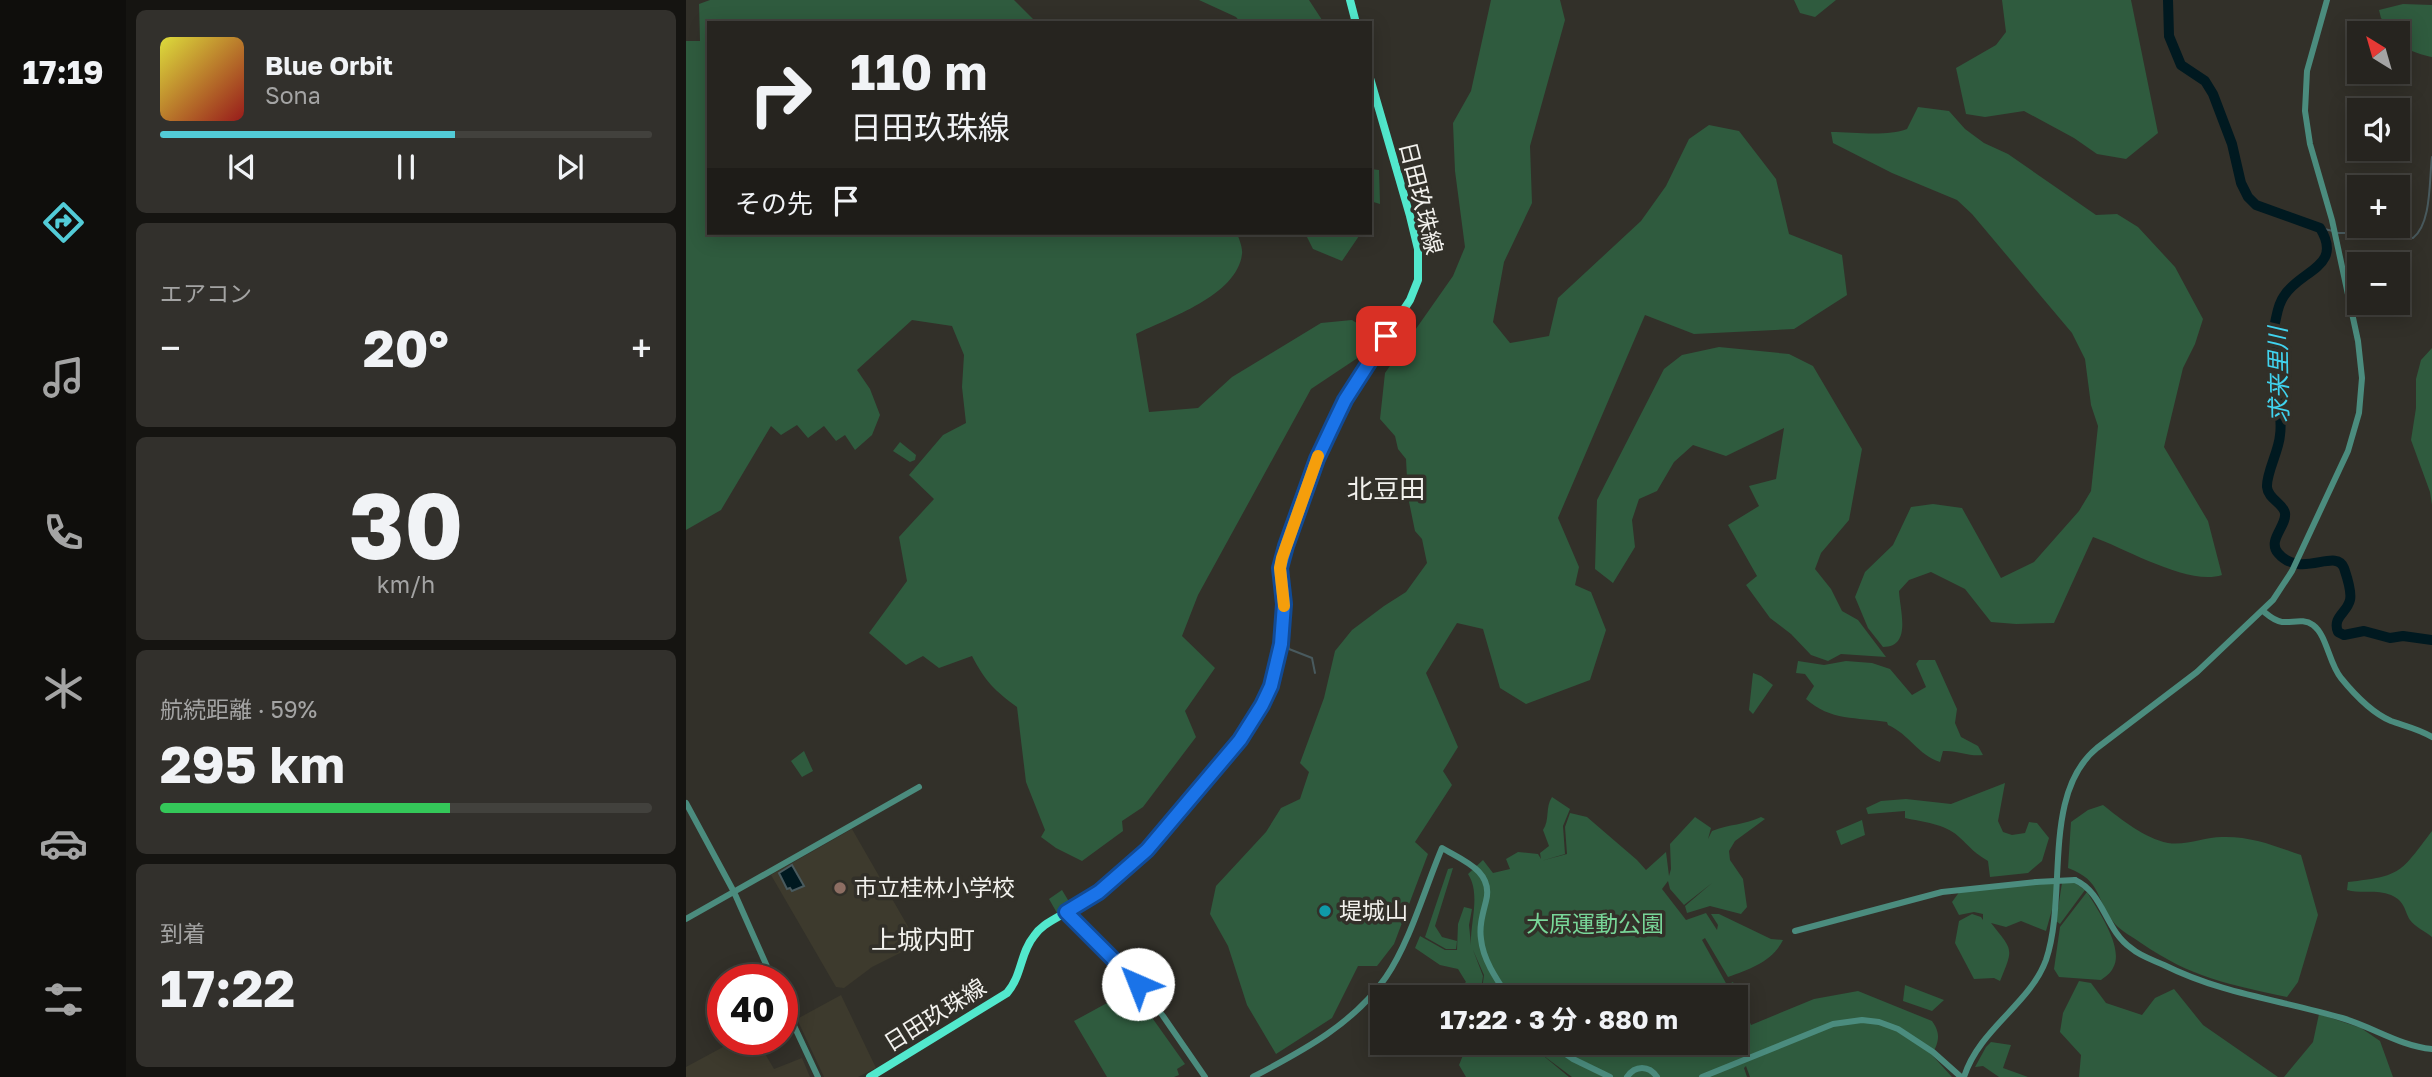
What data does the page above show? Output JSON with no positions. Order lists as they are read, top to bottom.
{
  "streets": {
    "main road": ["日田玖珠線"]
  },
  "districts": ["北豆田", "上城内町"],
  "water": ["求来里川"],
  "parks": ["大原運動公園"],
  "places": ["市立桂林小学校", "堤城山"],
  "north": "top left",
  "page": {
    "tabs": "17:19",
    "map_buttons": ["+", "−"],
    "turn": ["110 m", "日田玖珠線"],
    "song": ["Blue Orbit", "Sona"],
    "then": "その先",
    "tile": [
      "エアコン",
      ["30", "km/h"],
      ["航続距離 · 59%", "295 km"],
      ["到着", "17:22"]
    ],
    "heat": ["−", "20°", "+"],
    "limit": "40",
    "trip": "17:22 · 3 分 · 880 m"
  }
}
